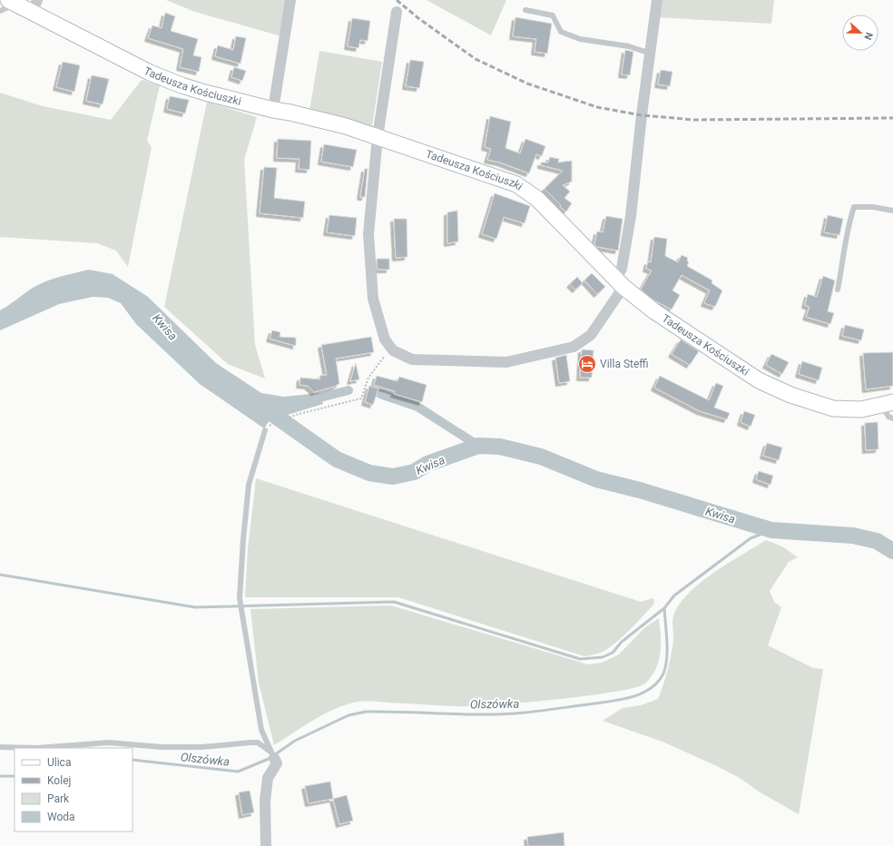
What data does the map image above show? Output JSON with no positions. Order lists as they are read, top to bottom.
{
  "streets": {
    "main road": ["Tadeusza Kościuszki"]
  },
  "water": ["Kwisa", "Olszówka"],
  "places": {
    "hotel": ["Villa Steffi"]
  },
  "legend": [
    "Ulica",
    "Kolej",
    "Park",
    "Woda"
  ],
  "north": "right"
}
